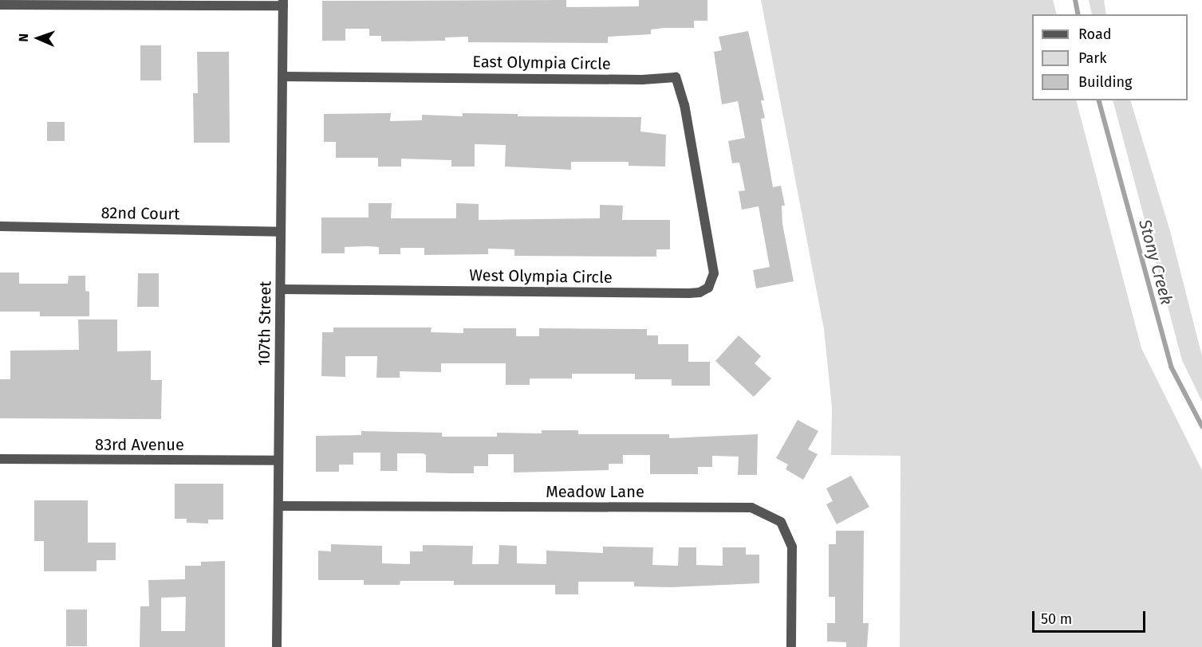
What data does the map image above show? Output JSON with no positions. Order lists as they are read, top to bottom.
{
  "streets": {
    "street": [
      "East Olympia Circle",
      "82nd Court",
      "West Olympia Circle",
      "107th Street",
      "83rd Avenue",
      "Meadow Lane"
    ]
  },
  "crossings": [
    ["East Olympia Circle", "West Olympia Circle"],
    ["East Olympia Circle", "107th Street"],
    ["82nd Court", "107th Street"],
    ["West Olympia Circle", "107th Street"],
    ["107th Street", "83rd Avenue"],
    ["107th Street", "Meadow Lane"]
  ],
  "water": ["Stony Creek"],
  "legend": ["Road", "Park", "Building"],
  "scale_bar": "50 m",
  "north": "left"
}
